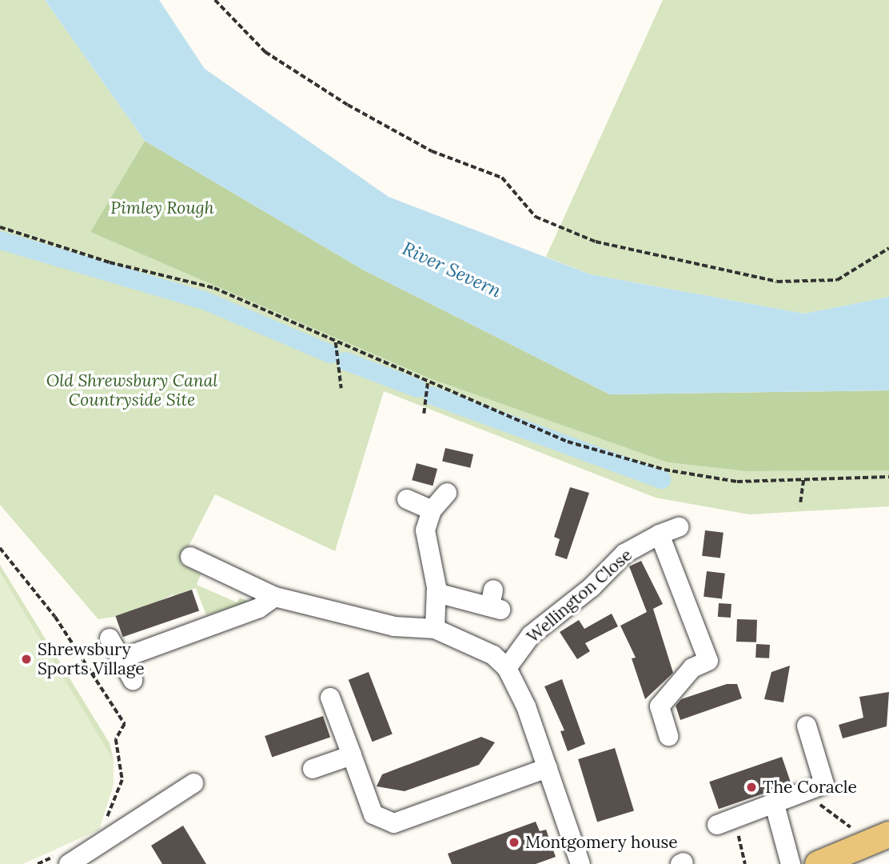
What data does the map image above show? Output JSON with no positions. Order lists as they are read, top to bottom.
{
  "streets": {
    "street": ["Wellington Close"]
  },
  "water": ["River Severn"],
  "parks": ["Pimley Rough", "Old Shrewsbury Canal Countryside Site"],
  "places": ["Shrewsbury Sports Village", "The Coracle", "Montgomery house"]
}
